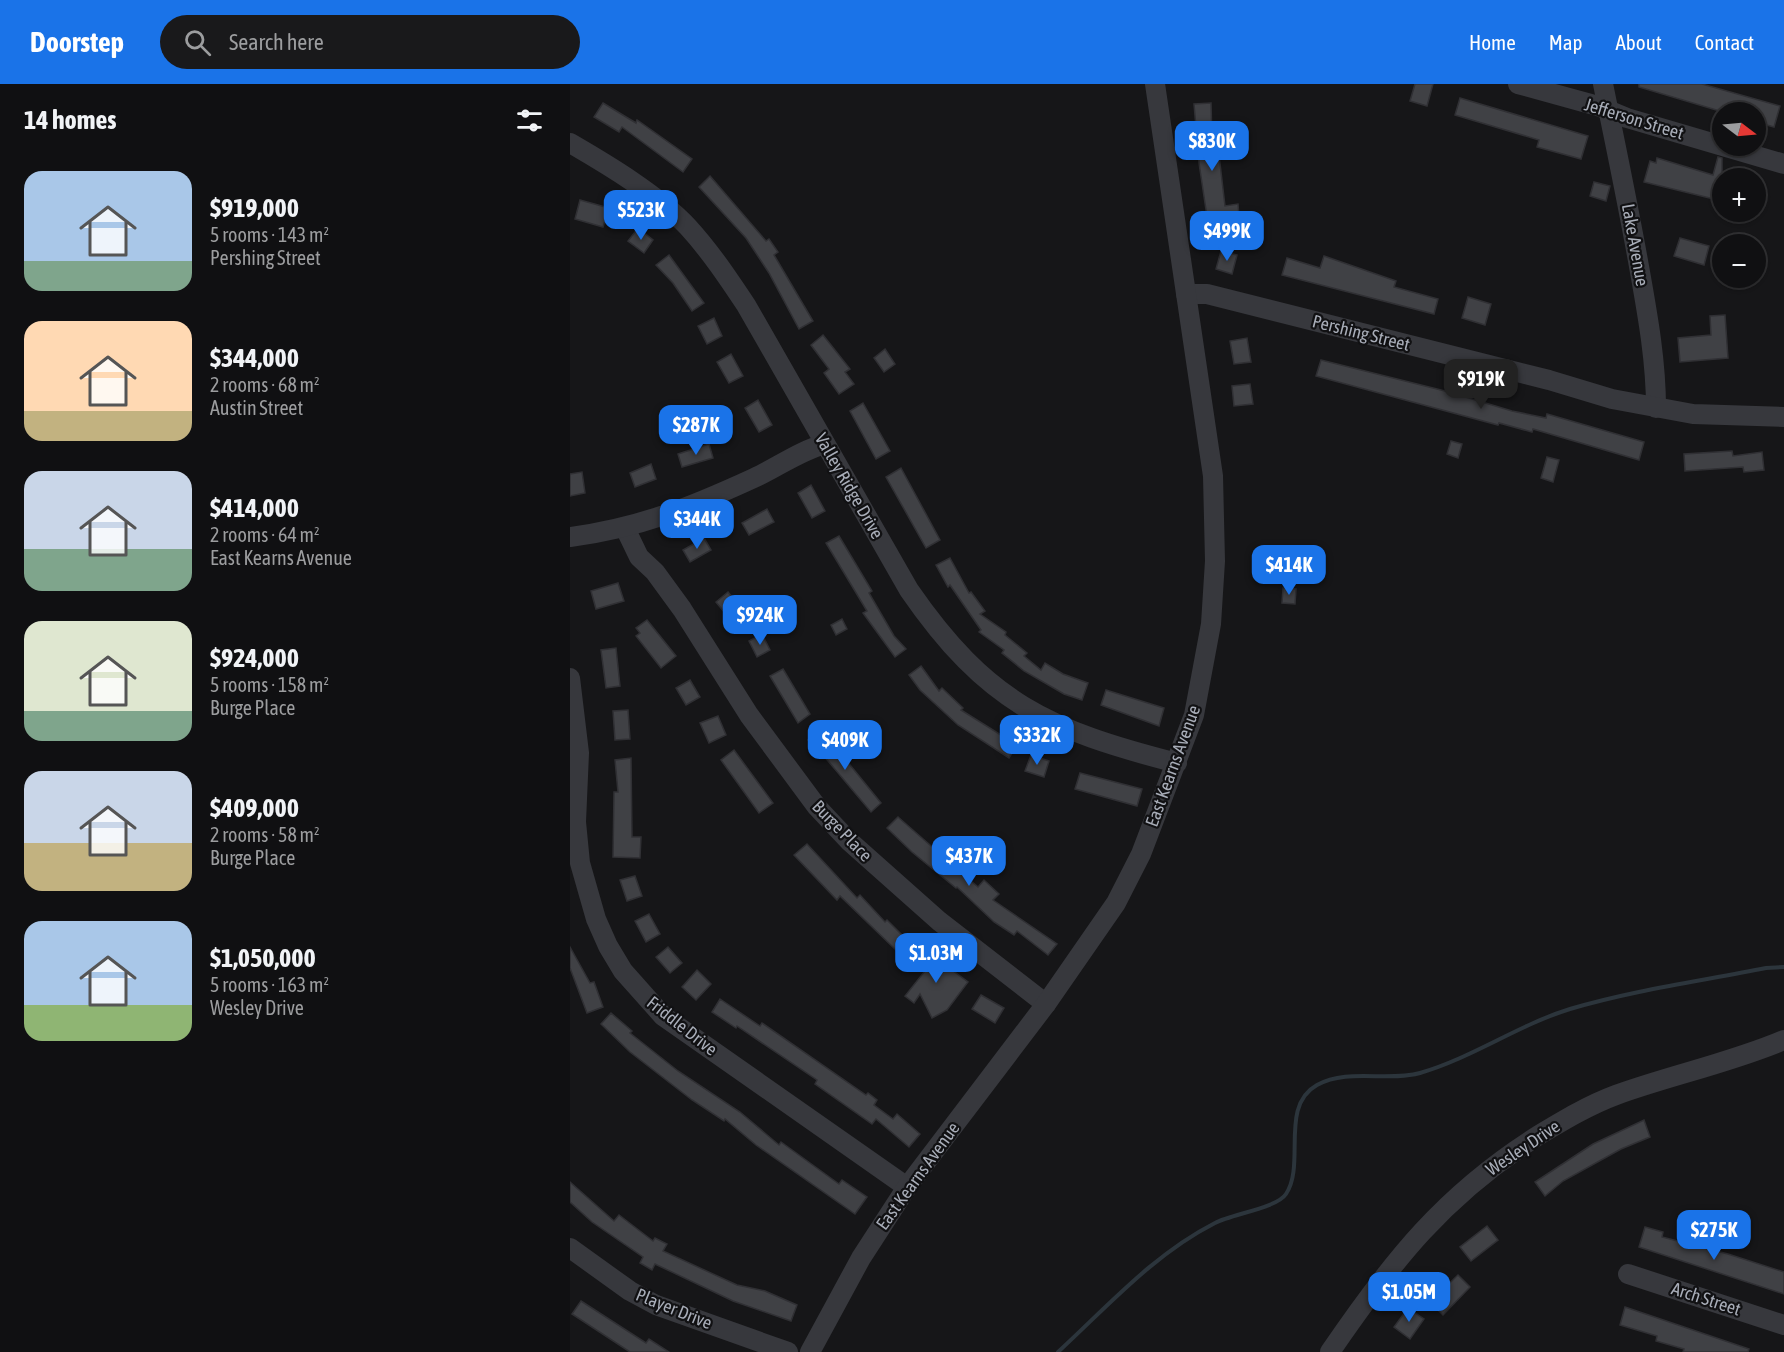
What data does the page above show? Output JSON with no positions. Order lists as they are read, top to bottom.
{
  "streets": {
    "street": [
      "Jefferson Street",
      "Lake Avenue",
      "Pershing Street",
      "Valley Ridge Drive",
      "East Kearns Avenue",
      "Burge Place",
      "Friddle Drive",
      "Wesley Drive",
      "Arch Street",
      "Player Drive"
    ]
  },
  "crossings": [
    ["Jefferson Street", "Lake Avenue"],
    ["Lake Avenue", "Pershing Street"],
    ["Pershing Street", "East Kearns Avenue"],
    ["Valley Ridge Drive", "East Kearns Avenue"],
    ["East Kearns Avenue", "Burge Place"],
    ["East Kearns Avenue", "Friddle Drive"]
  ],
  "north": "right",
  "page": {
    "header": "Doorstep",
    "search": "Search here",
    "nav": [
      "Home",
      "Map",
      "About",
      "Contact"
    ],
    "heading": "14 homes",
    "map_buttons": ["+", "−"],
    "price": [
      "$830K",
      "$523K",
      "$499K",
      "$919K",
      "$287K",
      "$344K",
      "$414K",
      "$924K",
      "$332K",
      "$409K",
      "$437K",
      "$1.03M",
      "$275K",
      "$1.05M"
    ],
    "list": [
      {
        "name": "$919,000",
        "note": "5 rooms · 143 m² · Pershing Street"
      },
      {
        "name": "$344,000",
        "note": "2 rooms · 68 m² · Austin Street"
      },
      {
        "name": "$414,000",
        "note": "2 rooms · 64 m² · East Kearns Avenue"
      },
      {
        "name": "$924,000",
        "note": "5 rooms · 158 m² · Burge Place"
      },
      {
        "name": "$409,000",
        "note": "2 rooms · 58 m² · Burge Place"
      },
      {
        "name": "$1,050,000",
        "note": "5 rooms · 163 m² · Wesley Drive"
      }
    ]
  }
}
